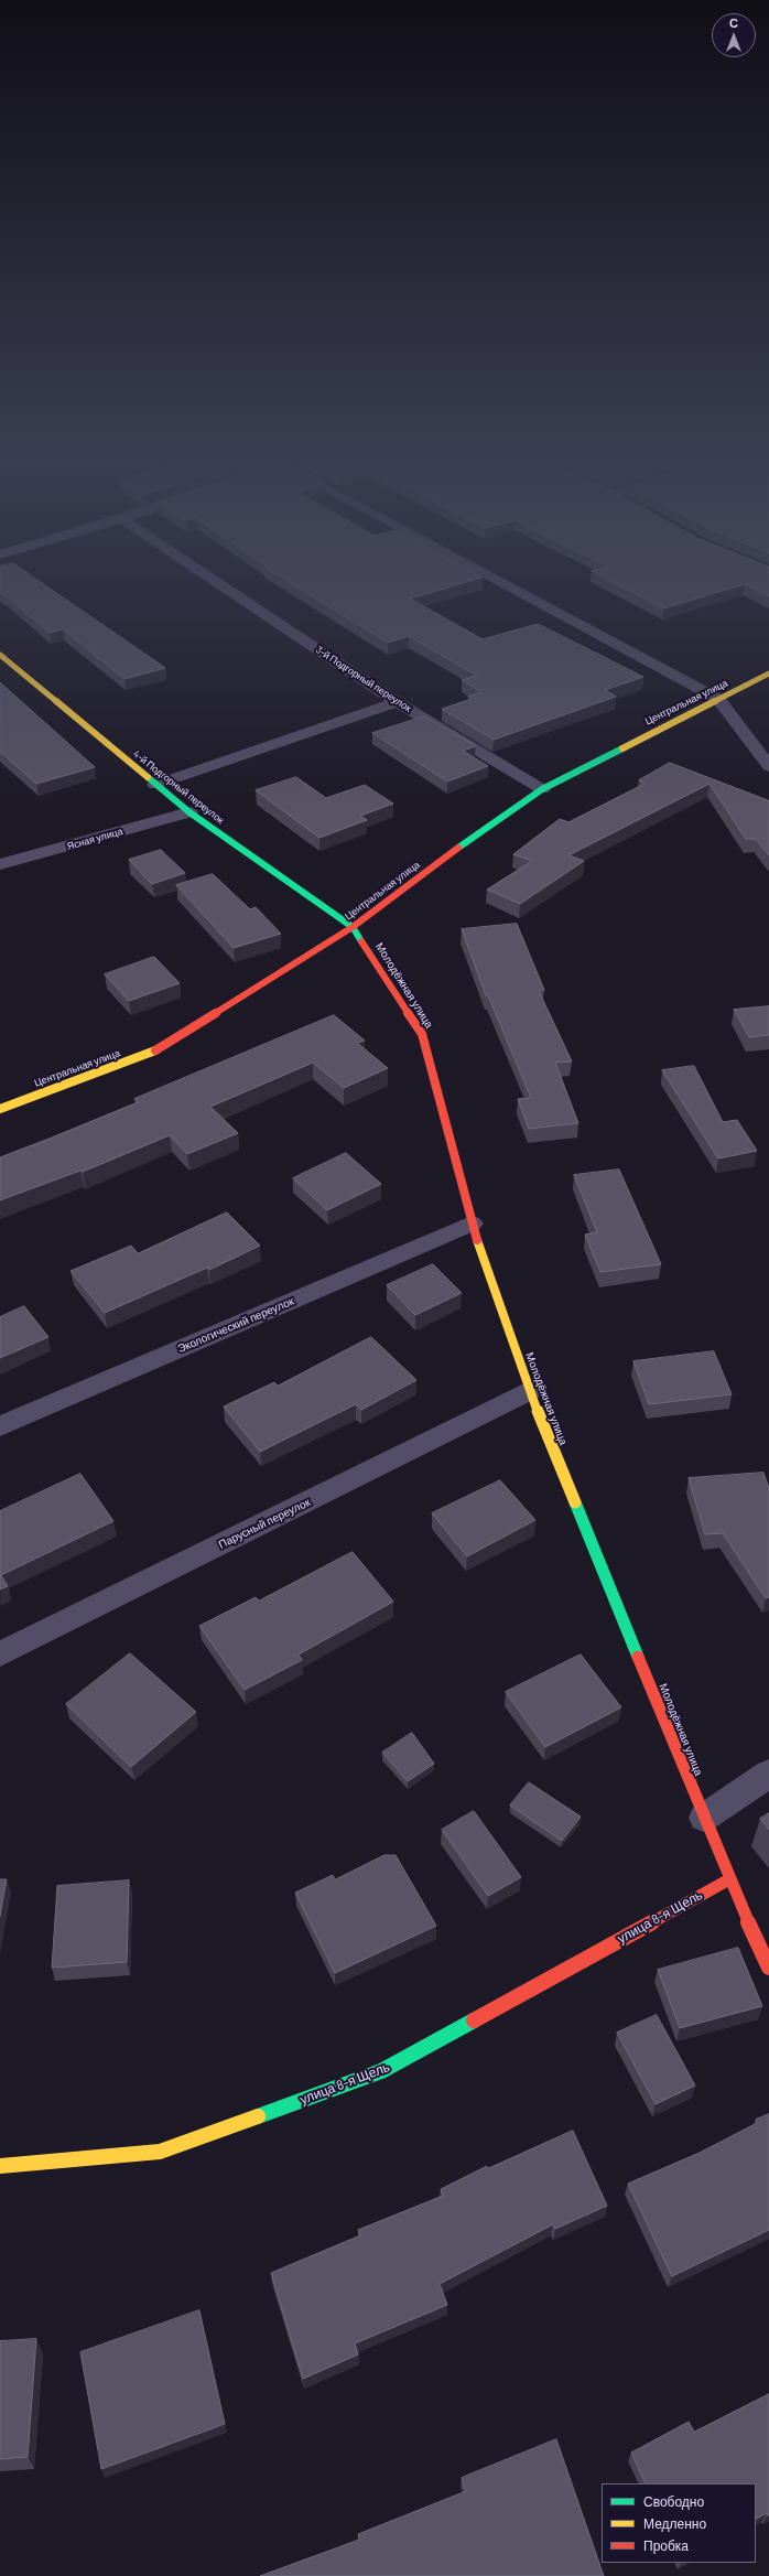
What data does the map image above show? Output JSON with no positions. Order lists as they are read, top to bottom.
{
  "streets": {
    "street": [
      "3-й Подгорный переулок",
      "Центральная улица",
      "4-й Подгорный переулок",
      "Ясная улица",
      "Молодёжная улица",
      "Экологический переулок",
      "Парусный переулок",
      "улица 8-я Щель"
    ]
  },
  "crossings": [
    ["3-й Подгорный переулок", "Центральная улица"],
    ["Центральная улица", "4-й Подгорный переулок"],
    ["Центральная улица", "Молодёжная улица"],
    ["4-й Подгорный переулок", "Ясная улица"],
    ["4-й Подгорный переулок", "Молодёжная улица"],
    ["Молодёжная улица", "Экологический переулок"],
    ["Молодёжная улица", "Парусный переулок"],
    ["Молодёжная улица", "улица 8-я Щель"]
  ],
  "legend": ["Свободно", "Медленно", "Пробка"],
  "north": "top"
}
